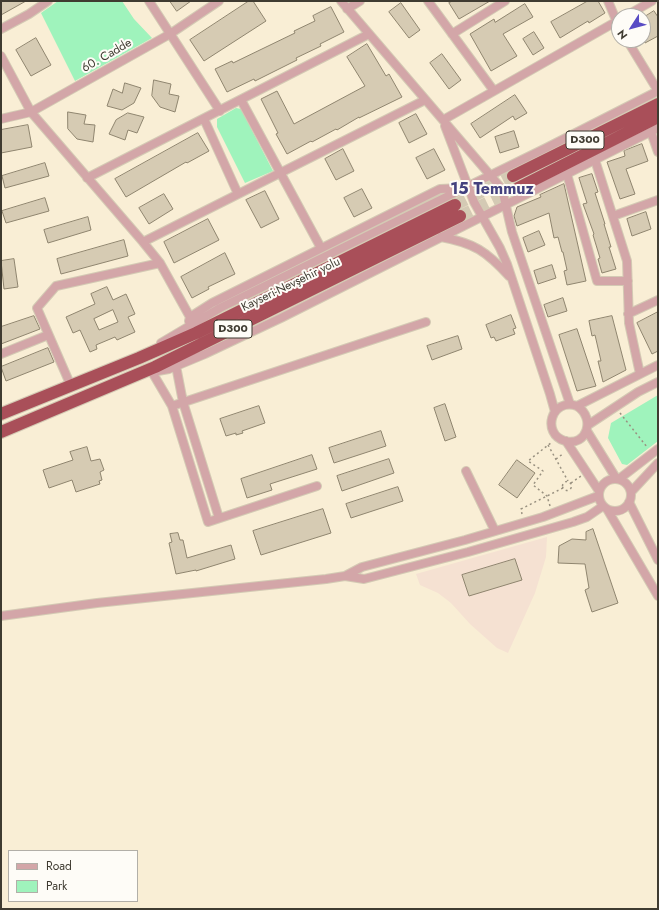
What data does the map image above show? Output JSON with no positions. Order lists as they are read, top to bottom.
{
  "streets": {
    "highway": ["D300", "Kayseri-Nevşehir yolu"],
    "street": ["60. Cadde"]
  },
  "districts": ["15 Temmuz"],
  "legend": ["Road", "Park"],
  "north": "bottom left"
}
